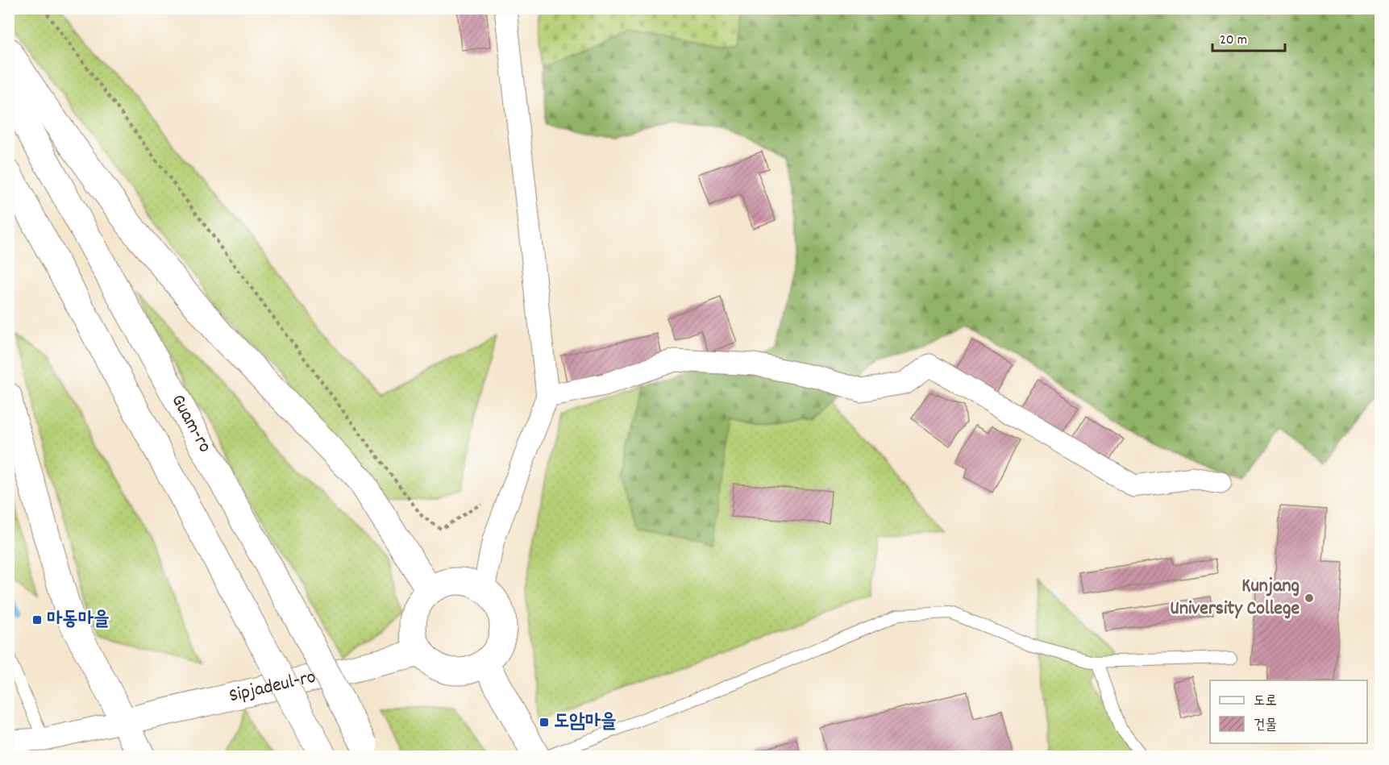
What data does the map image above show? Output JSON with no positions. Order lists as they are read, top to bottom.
{
  "streets": {
    "main road": ["Guam-ro", "Sipjadeul-ro"]
  },
  "places": {
    "other": ["Kunjang University College"],
    "transit": ["마동마을", "도암마을"]
  },
  "legend": ["도로", "건물"],
  "scale_bar": "20 m"
}
